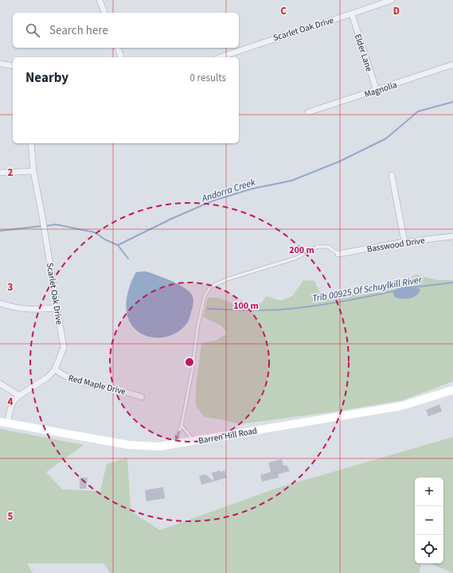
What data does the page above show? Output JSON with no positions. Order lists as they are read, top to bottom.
{
  "streets": {
    "street": [
      "Scarlet Oak Drive",
      "Elder Lane",
      "Magnolia",
      "Basswood Drive",
      "Red Maple Drive",
      "Barren Hill Road"
    ]
  },
  "crossings": [
    ["Scarlet Oak Drive", "Elder Lane"],
    ["Scarlet Oak Drive", "Red Maple Drive"],
    ["Scarlet Oak Drive", "Barren Hill Road"],
    ["Elder Lane", "Magnolia"]
  ],
  "water": ["Andorra Creek", "Trib 00925 Of Schuylkill River"],
  "page": {
    "search": "Search here",
    "heading": ["Nearby", "0 results"],
    "map_buttons": ["+", "−"]
  },
  "grid": {
    "columns": ["C", "D"],
    "rows": [
      "2",
      "3",
      "4",
      "5"
    ]
  },
  "rings": ["200 m", "100 m"]
}
